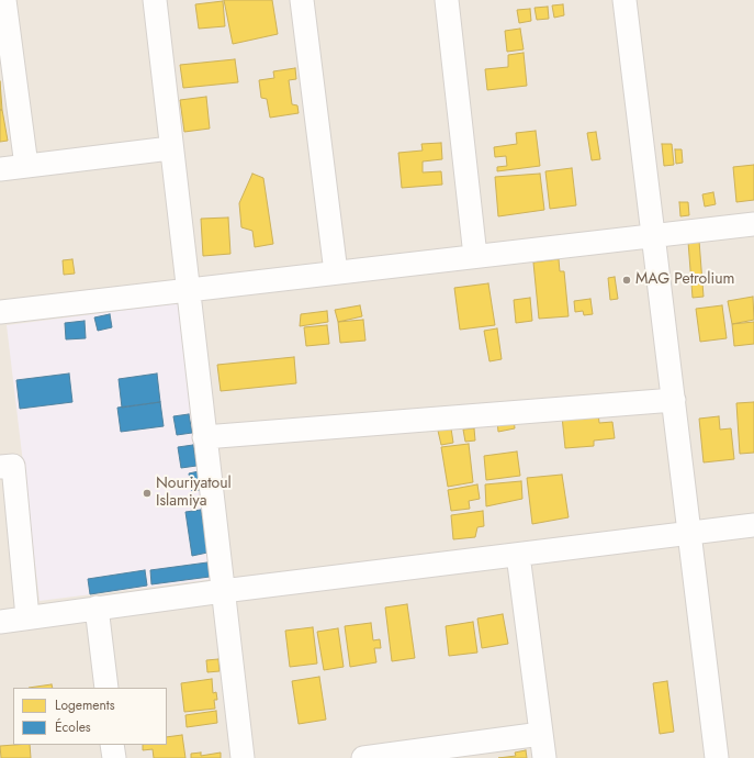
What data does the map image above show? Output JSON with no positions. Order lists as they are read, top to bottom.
{
  "places": ["MAG Petrolium", "Nouriyatoul Islamiya"],
  "legend": ["Logements", "Écoles"]
}
